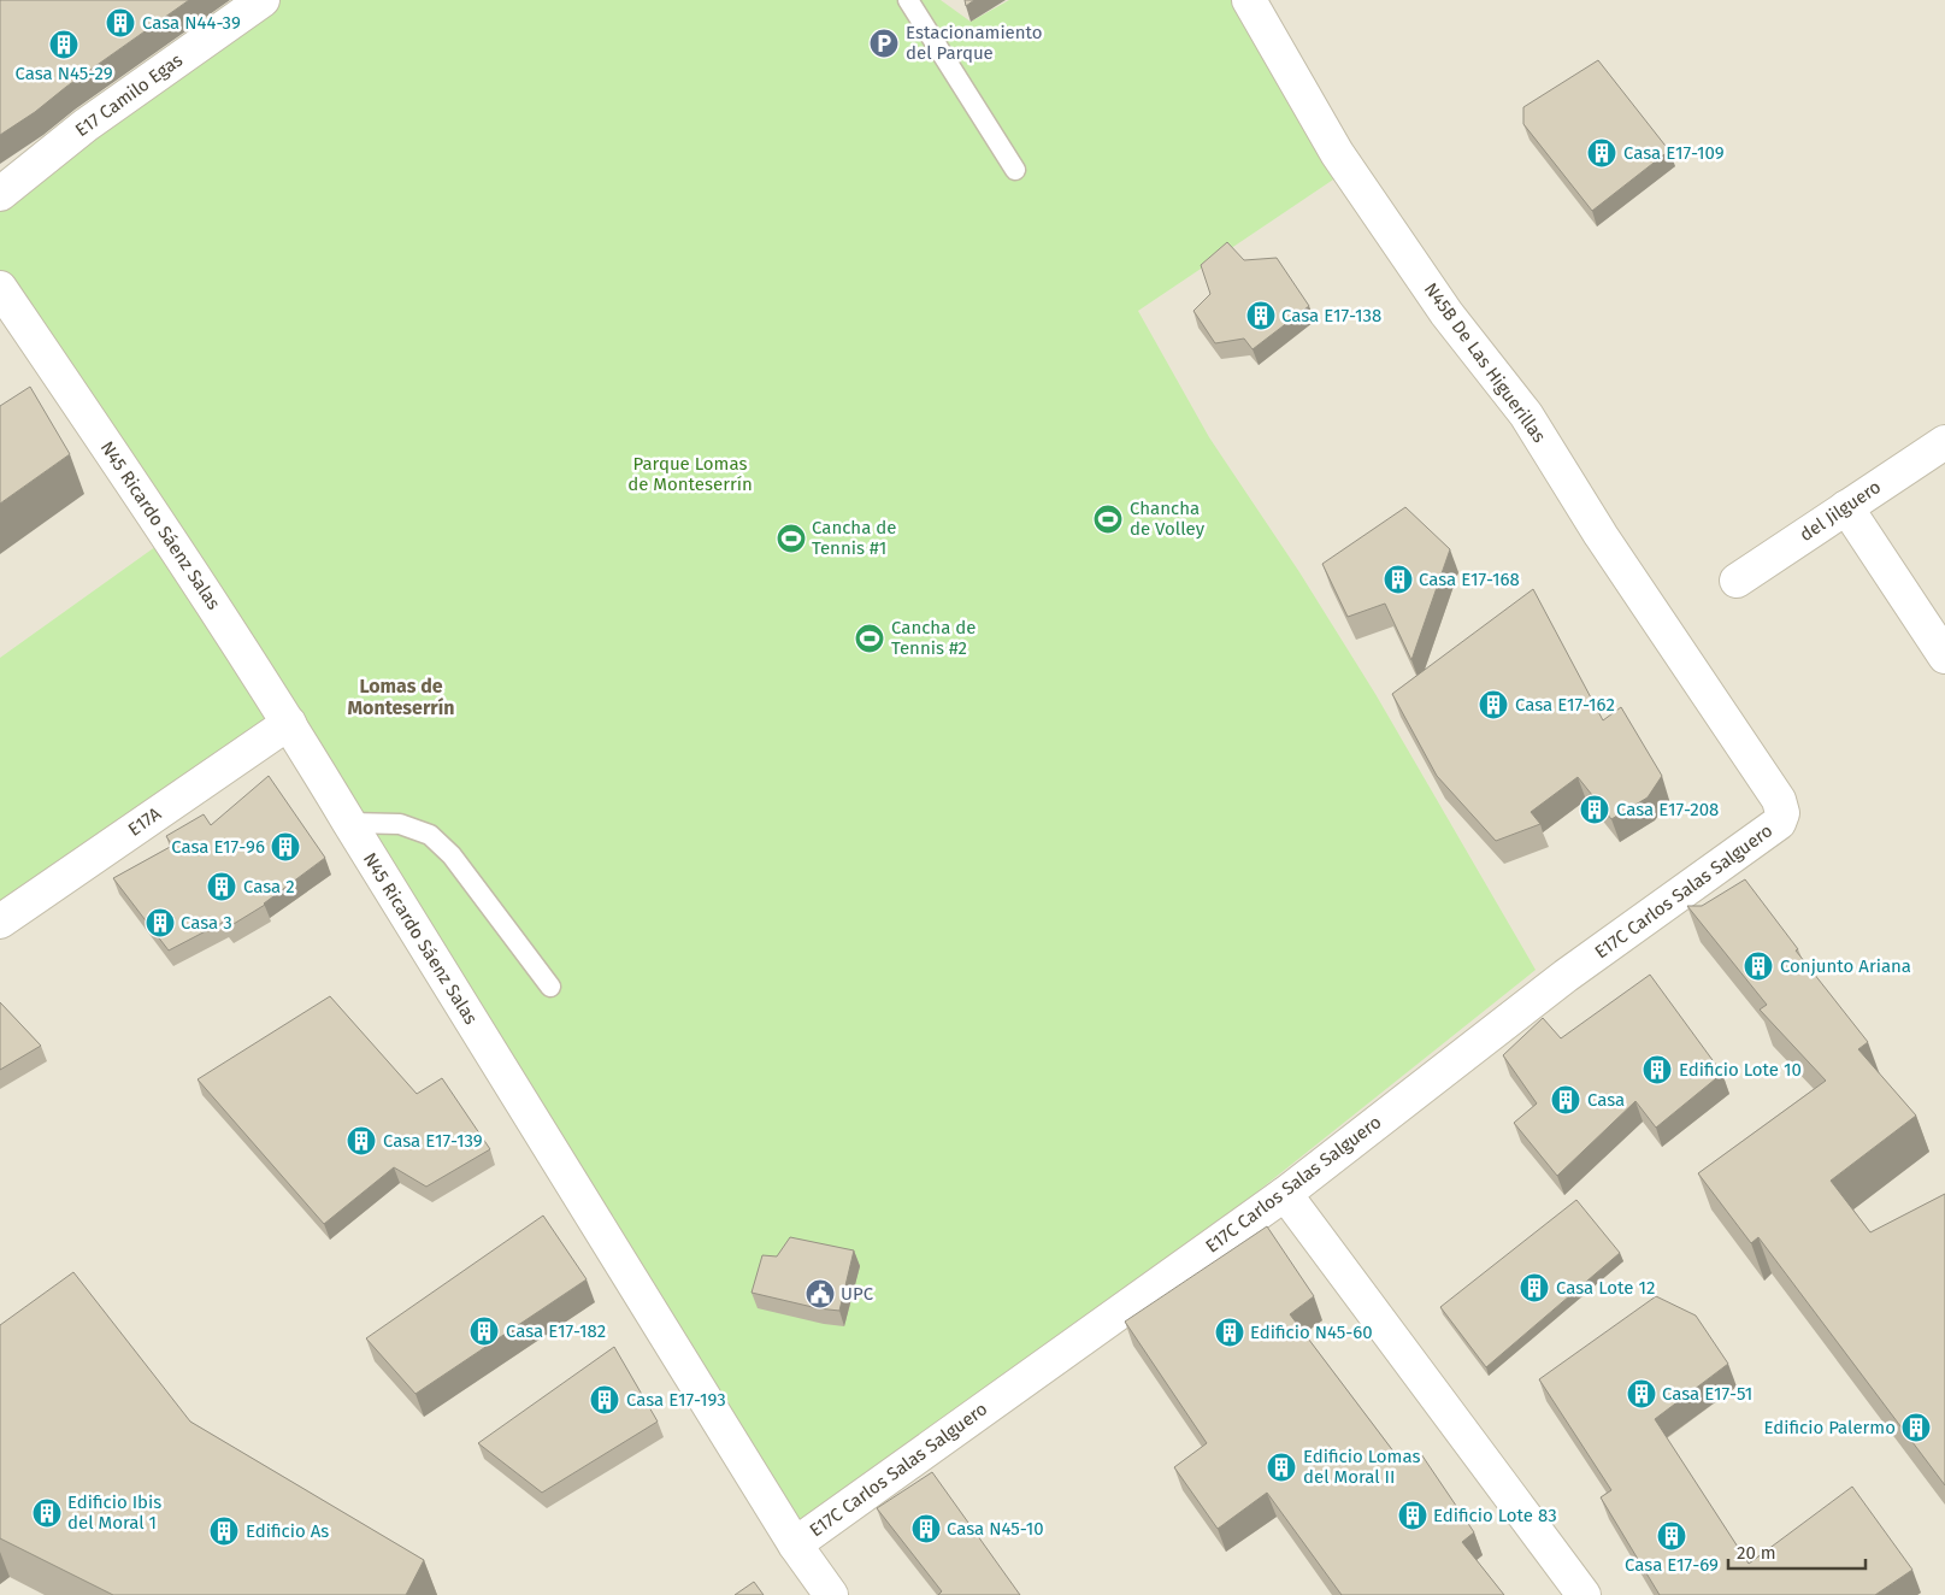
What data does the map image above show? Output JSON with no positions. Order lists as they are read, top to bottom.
{
  "streets": {
    "street": [
      "E17 Camilo Egas",
      "N45B De Las Higuerillas",
      "del Jilguero",
      "N45 Ricardo Sáenz Salas",
      "E17A",
      "E17C Carlos Salas Salguero"
    ]
  },
  "crossings": [
    ["N45B De Las Higuerillas", "E17C Carlos Salas Salguero"],
    ["N45 Ricardo Sáenz Salas", "E17A"],
    ["N45 Ricardo Sáenz Salas", "E17C Carlos Salas Salguero"]
  ],
  "districts": ["Lomas de Monteserrín"],
  "parks": ["Parque Lomas de Monteserrín"],
  "places": {
    "building": [
      "Casa N44-39",
      "Casa N45-29",
      "Casa E17-109",
      "Casa E17-138",
      "Casa E17-168",
      "Casa E17-162",
      "Casa E17-208",
      "Casa E17-96",
      "Casa 2",
      "Casa 3",
      "Conjunto Ariana",
      "Edificio Lote 10",
      "Casa",
      "Casa E17-139",
      "Casa Lote 12",
      "Casa E17-182",
      "Edificio N45-60",
      "Casa E17-51",
      "Casa E17-193",
      "Edificio Palermo",
      "Edificio Lomas del Moral II",
      "Edificio Ibis del Moral 1",
      "Edificio Lote 83",
      "Casa N45-10",
      "Edificio As",
      "Casa E17-69"
    ],
    "parking": ["Estacionamiento del Parque"],
    "sports": ["Chancha de Volley", "Cancha de Tennis #1", "Cancha de Tennis #2"],
    "public building": ["UPC"]
  },
  "scale_bar": "20 m"
}
